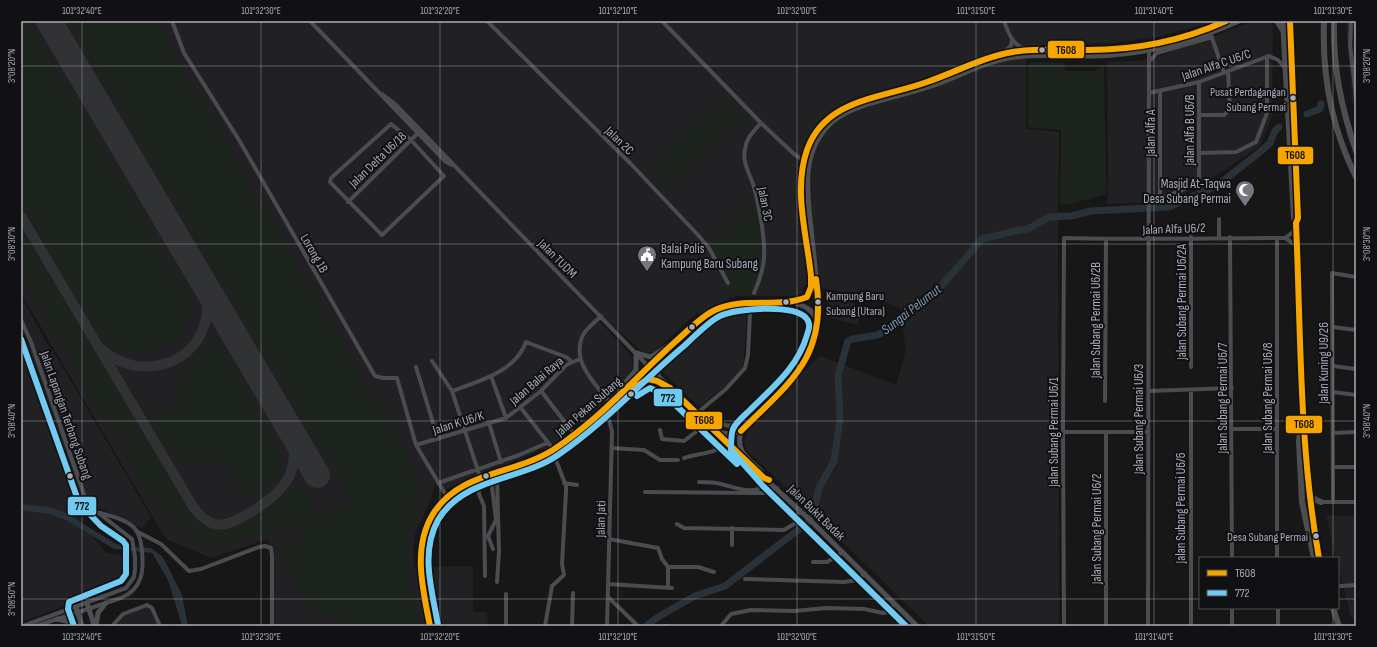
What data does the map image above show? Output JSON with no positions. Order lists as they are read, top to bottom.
{
  "streets": {
    "main road": ["Jalan Pekan Subang", "Jalan Bukit Badak"],
    "street": [
      "Jalan Alfa C U6/C",
      "Jalan Alfa B U6/B",
      "Jalan Alfa A",
      "Jalan 2C",
      "Jalan Delta U6/18",
      "Jalan 3C",
      "Jalan Alfa U6/2",
      "Lorong 1B",
      "Jalan TUDM",
      "Jalan Subang Permai U6/2A",
      "Jalan Subang Permai U6/2B",
      "Jalan Kuning U9/26",
      "Jalan Balai Raya",
      "Jalan Subang Permai U6/7",
      "Jalan Subang Permai U6/8",
      "Jalan Lapangan Terbang Subang",
      "Jalan Subang Permai U6/3",
      "Jalan K U6/K",
      "Jalan Subang Permai U6/1",
      "Jalan Subang Permai U6/6",
      "Jalan Jati",
      "Jalan Subang Permai U6/2"
    ]
  },
  "crossings": [
    ["Jalan Alfa C U6/C", "Jalan Alfa B U6/B"],
    ["Jalan Alfa C U6/C", "Jalan Alfa A"],
    ["Jalan Alfa B U6/B", "Jalan Alfa A"],
    ["Jalan Delta U6/18", "Jalan TUDM"],
    ["Jalan Alfa U6/2", "Jalan Subang Permai U6/2A"],
    ["Jalan Alfa U6/2", "Jalan Subang Permai U6/2B"],
    ["Jalan Alfa U6/2", "Jalan Subang Permai U6/7"],
    ["Jalan Alfa U6/2", "Jalan Subang Permai U6/8"],
    ["Jalan Alfa U6/2", "Jalan Subang Permai U6/3"],
    ["Jalan Alfa U6/2", "Jalan Subang Permai U6/1"],
    ["Lorong 1B", "Jalan Pekan Subang"],
    ["Lorong 1B", "Jalan K U6/K"],
    ["Jalan TUDM", "Jalan Pekan Subang"],
    ["Jalan TUDM", "Jalan Bukit Badak"],
    ["Jalan Balai Raya", "Jalan K U6/K"],
    ["Jalan Pekan Subang", "Jalan Bukit Badak"],
    ["Jalan Pekan Subang", "Jalan Jati"]
  ],
  "water": ["Sungai Pelumut"],
  "places": {
    "other": ["Pusat Perdagangan Subang Permai", "Kampung Baru Subang (Utara)", "Desa Subang Permai"],
    "mosque": ["Masjid At-Taqwa Desa Subang Permai"],
    "public building": ["Balai Polis Kampung Baru Subang"]
  },
  "lines": ["transit line T608", "transit line 772"],
  "legend": ["T608", "772"],
  "coordinates": [
    "101°32'40\"E",
    "101°32'30\"E",
    "101°32'20\"E",
    "101°32'10\"E",
    "101°32'00\"E",
    "101°31'50\"E",
    "101°31'40\"E",
    "101°31'30\"E",
    "3°08'20\"N",
    "3°08'30\"N",
    "3°08'40\"N",
    "3°08'50\"N"
  ]
}
